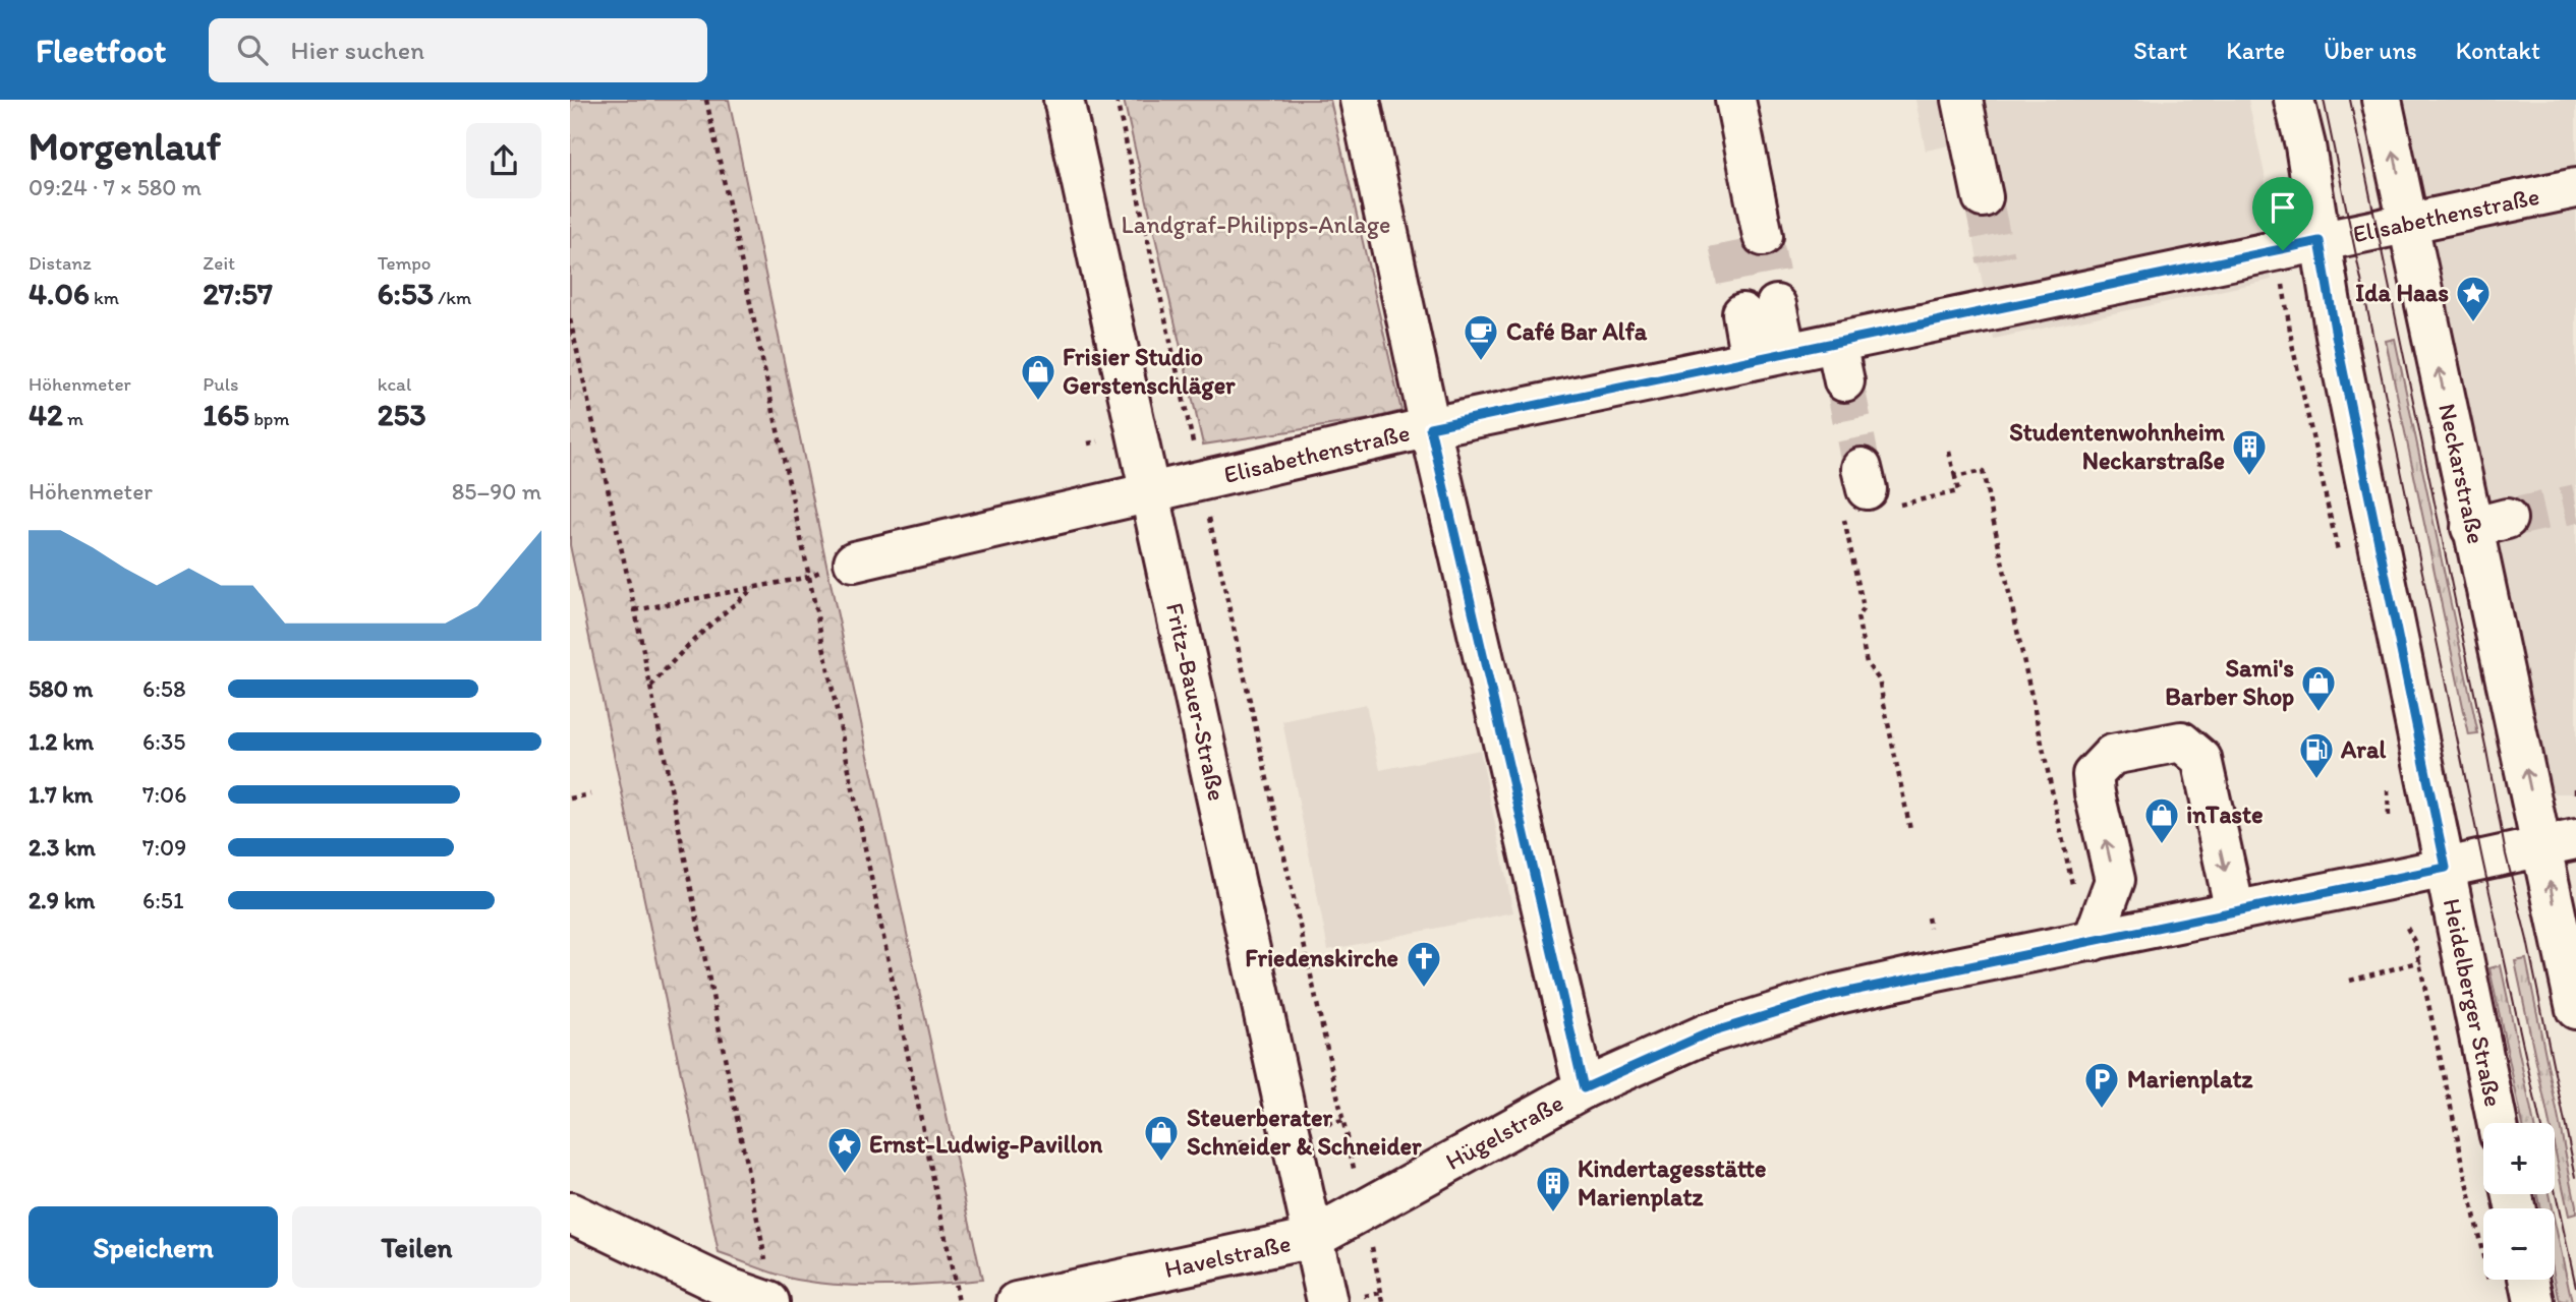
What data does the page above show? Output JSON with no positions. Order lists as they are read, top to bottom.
{
  "streets": {
    "main road": [
      "Elisabethenstraße",
      "Neckarstraße",
      "Fritz-Bauer-Straße",
      "Heidelberger Straße",
      "Hügelstraße",
      "Havelstraße"
    ]
  },
  "crossings": [
    ["Elisabethenstraße", "Neckarstraße"],
    ["Elisabethenstraße", "Fritz-Bauer-Straße"],
    ["Neckarstraße", "Hügelstraße"],
    ["Fritz-Bauer-Straße", "Hügelstraße"],
    ["Fritz-Bauer-Straße", "Havelstraße"],
    ["Heidelberger Straße", "Hügelstraße"],
    ["Hügelstraße", "Havelstraße"]
  ],
  "parks": ["Landgraf-Philipps-Anlage"],
  "places": {
    "place": ["Ida Haas", "Ernst-Ludwig-Pavillon"],
    "cafe": ["Café Bar Alfa"],
    "shop": [
      "Frisier Studio Gerstenschläger",
      "Sami's Barber Shop",
      "inTaste",
      "Steuerberater Schneider & Schneider"
    ],
    "building": ["Studentenwohnheim Neckarstraße", "Kindertagesstätte Marienplatz"],
    "fuel station": ["Aral"],
    "church": ["Friedenskirche"],
    "parking": ["Marienplatz"]
  },
  "page": {
    "header": "Fleetfoot",
    "search": "Hier suchen",
    "nav": [
      "Start",
      "Karte",
      "Über uns",
      "Kontakt"
    ],
    "heading": ["Morgenlauf", "09:24 · 7 × 580 m"],
    "stats": [
      ["Distanz", "4.06 km"],
      ["Zeit", "27:57"],
      ["Tempo", "6:53 /km"],
      ["Höhenmeter", "42 m"],
      ["Puls", "165 bpm"],
      ["kcal", "253"]
    ],
    "chart": ["Höhenmeter", "85–90 m"],
    "list": [
      {
        "name": "580 m",
        "note": "6:58"
      },
      {
        "name": "1.2 km",
        "note": "6:35"
      },
      {
        "name": "1.7 km",
        "note": "7:06"
      },
      {
        "name": "2.3 km",
        "note": "7:09"
      },
      {
        "name": "2.9 km",
        "note": "6:51"
      }
    ],
    "map_buttons": ["+", "−"],
    "buttons": ["Speichern", "Teilen"]
  }
}
